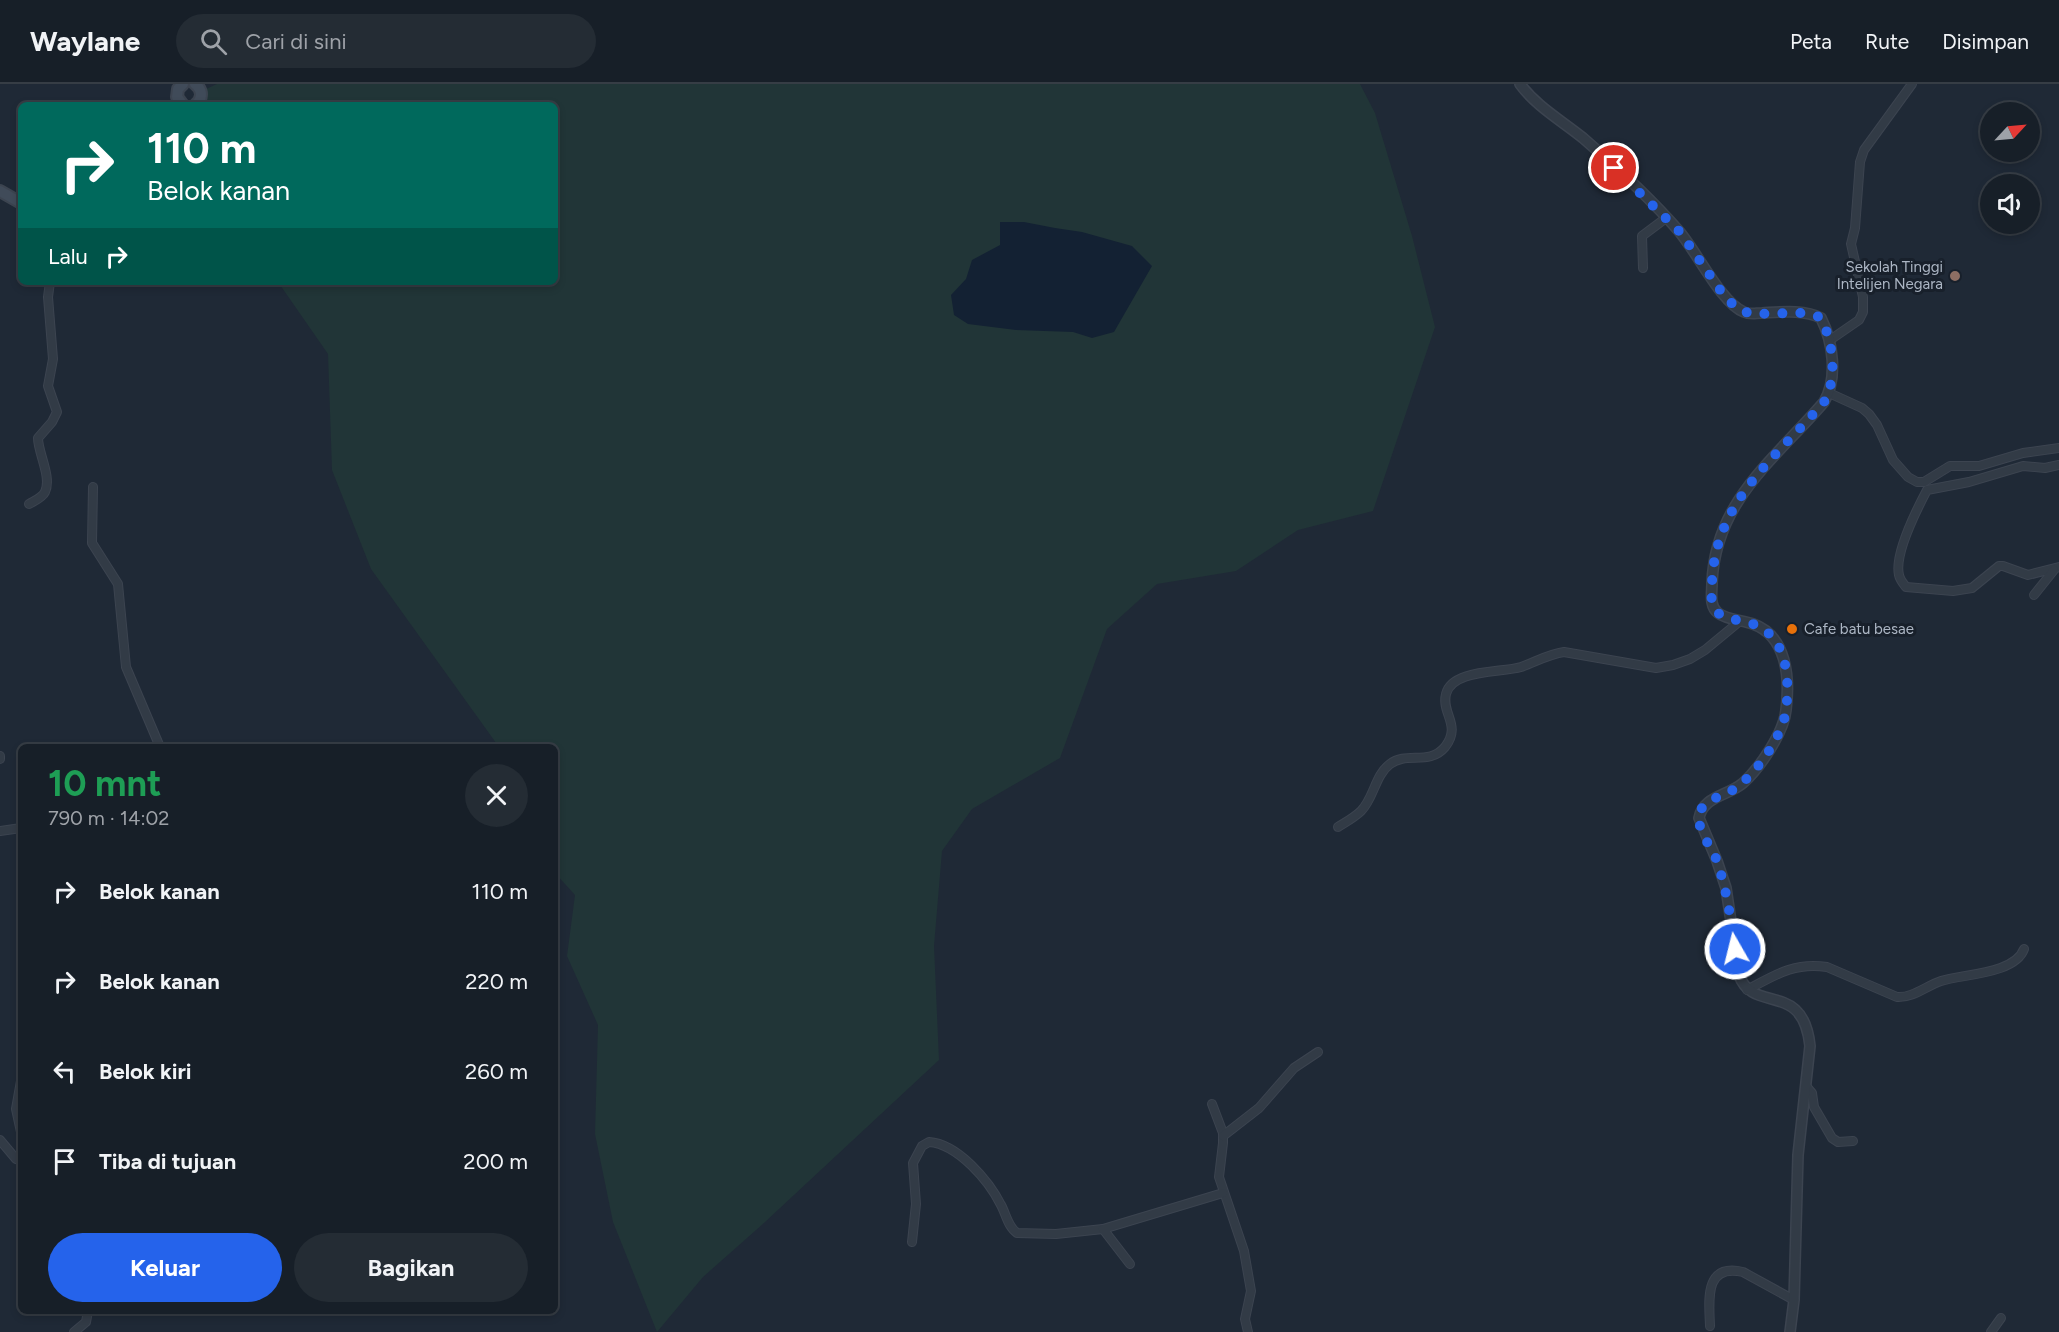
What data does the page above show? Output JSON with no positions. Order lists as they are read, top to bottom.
{
  "places": ["Sekolah Tinggi Intelijen Negara", "Cafe batu besae"],
  "north": "top right",
  "page": {
    "header": "Waylane",
    "search": "Cari di sini",
    "nav": ["Peta", "Rute", "Disimpan"],
    "turn": ["110 m", "Belok kanan"],
    "then": "Lalu",
    "heading": ["10 mnt", "790 m · 14:02"],
    "list": [
      {
        "name": "Belok kanan",
        "value": "110 m"
      },
      {
        "name": "Belok kanan",
        "value": "220 m"
      },
      {
        "name": "Belok kiri",
        "value": "260 m"
      },
      {
        "name": "Tiba di tujuan",
        "value": "200 m"
      }
    ],
    "buttons": ["Keluar", "Bagikan"]
  }
}
